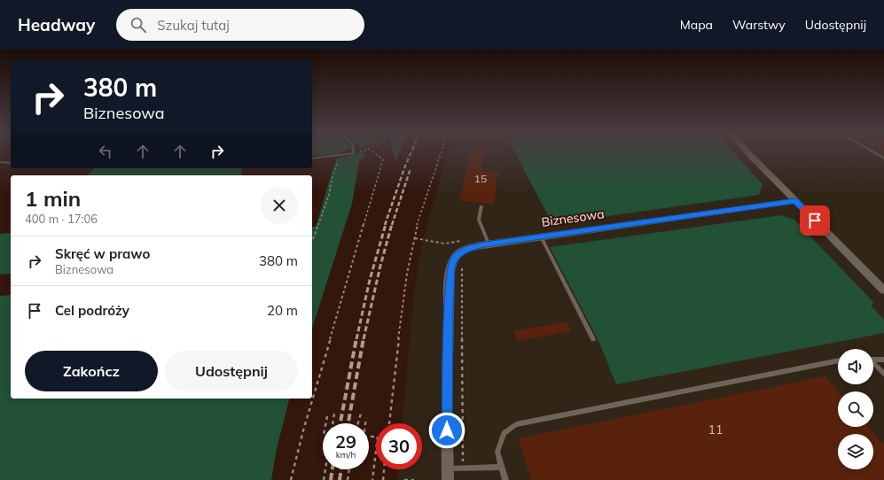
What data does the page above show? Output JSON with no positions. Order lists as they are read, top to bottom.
{
  "streets": {
    "street": ["Biznesowa"]
  },
  "house_numbers": ["15", "11"],
  "page": {
    "header": "Headway",
    "search": "Szukaj tutaj",
    "nav": ["Mapa", "Warstwy", "Udostępnij"],
    "turn": ["380 m", "Biznesowa"],
    "heading": ["1 min", "400 m · 17:06"],
    "list": [
      {
        "name": "Skręć w prawo",
        "note": "Biznesowa",
        "value": "380 m"
      },
      {
        "name": "Cel podróży",
        "value": "20 m"
      }
    ],
    "buttons": ["Zakończ", "Udostępnij"],
    "speed": "29 km/h",
    "limit": "30"
  }
}
